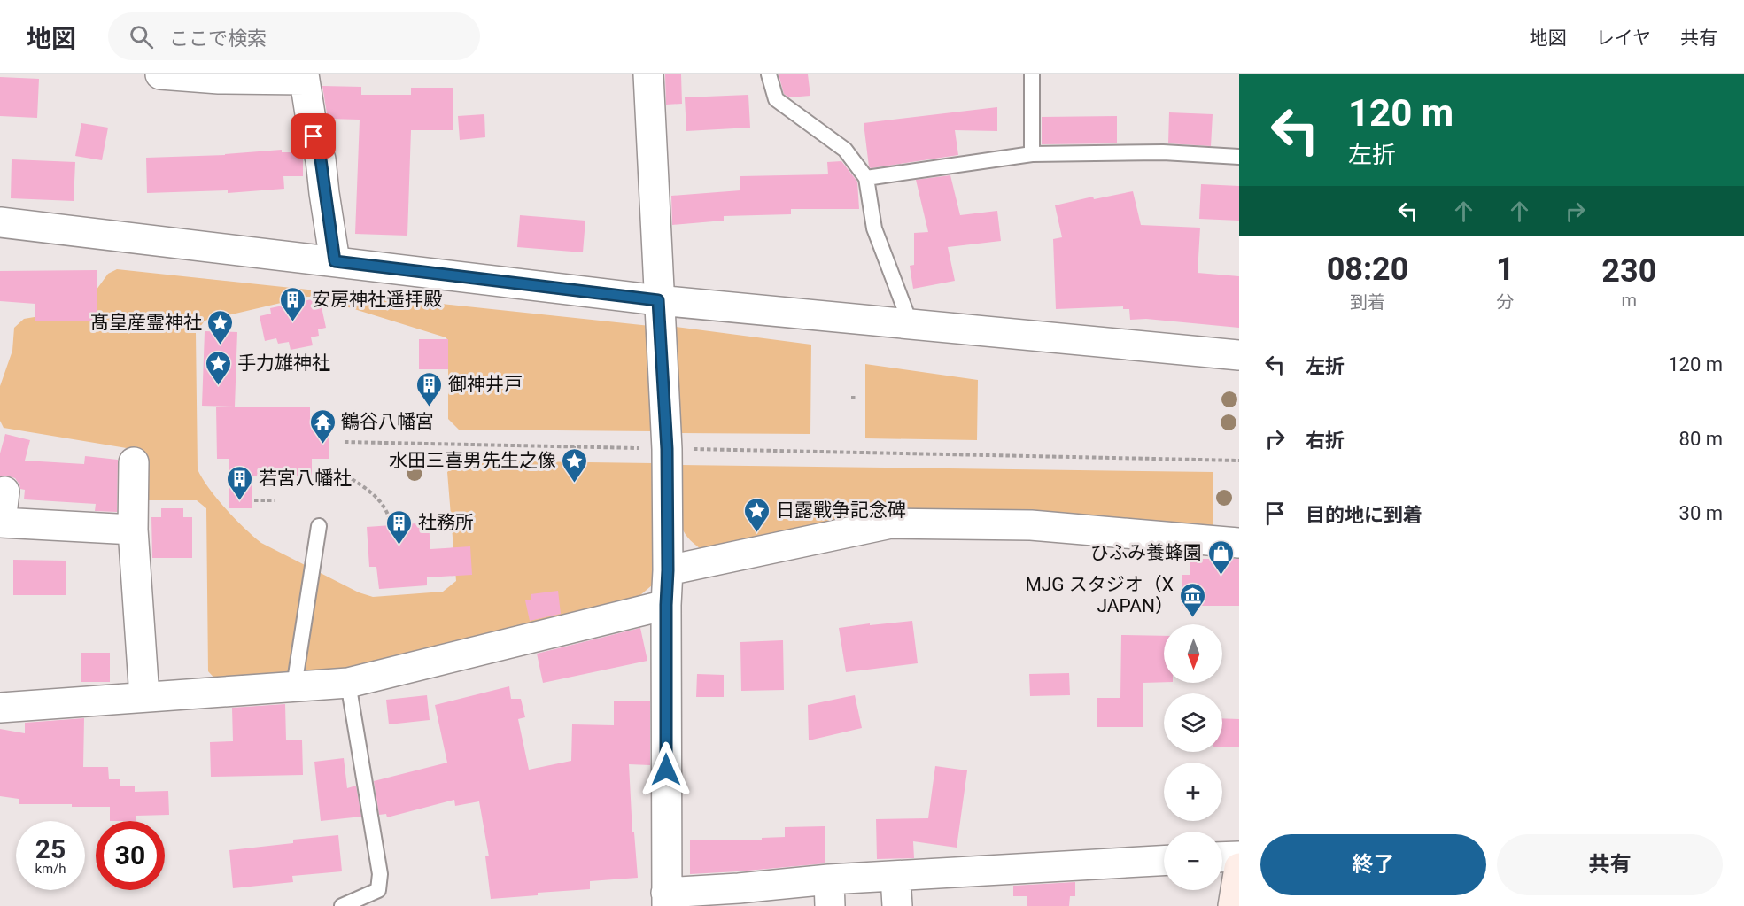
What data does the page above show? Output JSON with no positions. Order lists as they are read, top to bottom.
{
  "places": {
    "building": [
      "安房神社遥拝殿",
      "御神井戸",
      "若宮八幡社",
      "社務所"
    ],
    "place": [
      "髙皇産霊神社",
      "手力雄神社",
      "水田三喜男先生之像",
      "日露戰争記念碑"
    ],
    "temple": ["鶴谷八幡宮"],
    "shop": ["ひふみ養蜂園"],
    "museum": ["MJG スタジオ（X JAPAN）"]
  },
  "north": "bottom",
  "page": {
    "header": "地図",
    "search": "ここで検索",
    "nav": ["地図", "レイヤ", "共有"],
    "turn": ["120 m", "左折"],
    "eta": [
      "08:20",
      "到着",
      "1",
      "分",
      "230",
      "m"
    ],
    "list": [
      {
        "name": "左折",
        "value": "120 m"
      },
      {
        "name": "右折",
        "value": "80 m"
      },
      {
        "name": "目的地に到着",
        "value": "30 m"
      }
    ],
    "map_buttons": ["+", "−"],
    "speed": "25 km/h",
    "limit": "30",
    "buttons": ["終了", "共有"]
  }
}
